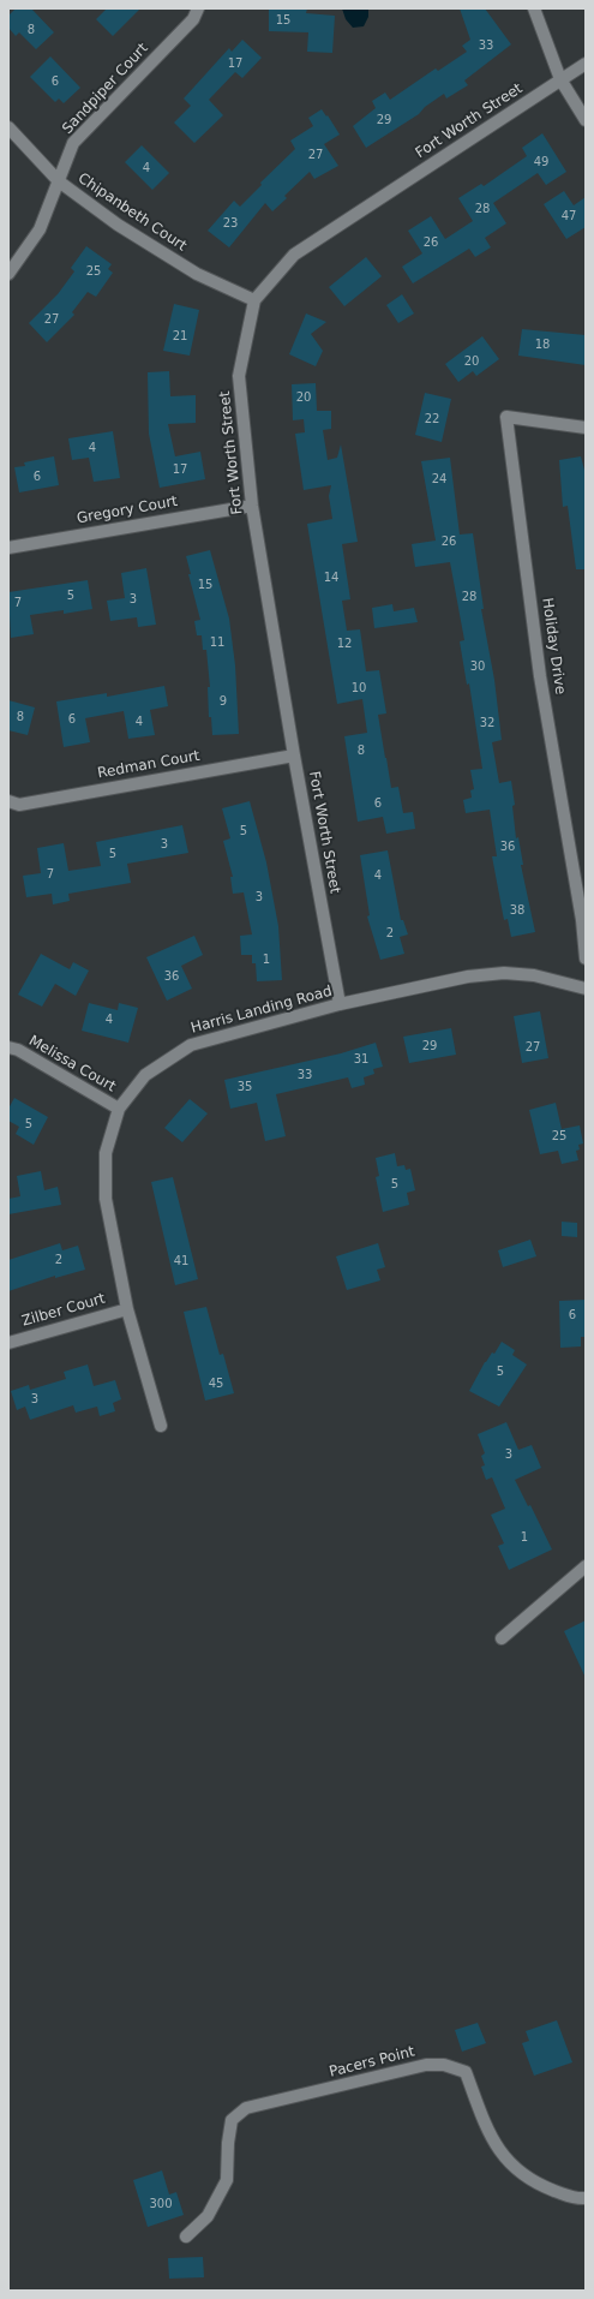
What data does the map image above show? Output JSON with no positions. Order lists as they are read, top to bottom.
{
  "streets": {
    "street": [
      "Sandpiper Court",
      "Fort Worth Street",
      "Chipanbeth Court",
      "Gregory Court",
      "Holiday Drive",
      "Redman Court",
      "Harris Landing Road",
      "Melissa Court",
      "Zilber Court",
      "Pacers Point"
    ]
  },
  "crossings": [
    ["Sandpiper Court", "Chipanbeth Court"],
    ["Fort Worth Street", "Chipanbeth Court"],
    ["Fort Worth Street", "Gregory Court"],
    ["Fort Worth Street", "Redman Court"],
    ["Fort Worth Street", "Harris Landing Road"],
    ["Harris Landing Road", "Melissa Court"],
    ["Harris Landing Road", "Zilber Court"]
  ],
  "house_numbers": [
    "15",
    "8",
    "33",
    "17",
    "6",
    "29",
    "27",
    "49",
    "4",
    "28",
    "47",
    "23",
    "26",
    "25",
    "27",
    "21",
    "18",
    "20",
    "20",
    "22",
    "4",
    "17",
    "6",
    "24",
    "26",
    "14",
    "15",
    "5",
    "28",
    "3",
    "7",
    "11",
    "12",
    "30",
    "10",
    "9",
    "8",
    "6",
    "4",
    "32",
    "8",
    "6",
    "5",
    "3",
    "36",
    "5",
    "7",
    "4",
    "3",
    "38",
    "2",
    "1",
    "36",
    "4",
    "29",
    "27",
    "31",
    "33",
    "35",
    "5",
    "25",
    "5",
    "2",
    "41",
    "6",
    "5",
    "45",
    "3",
    "3",
    "1",
    "300"
  ]
}
